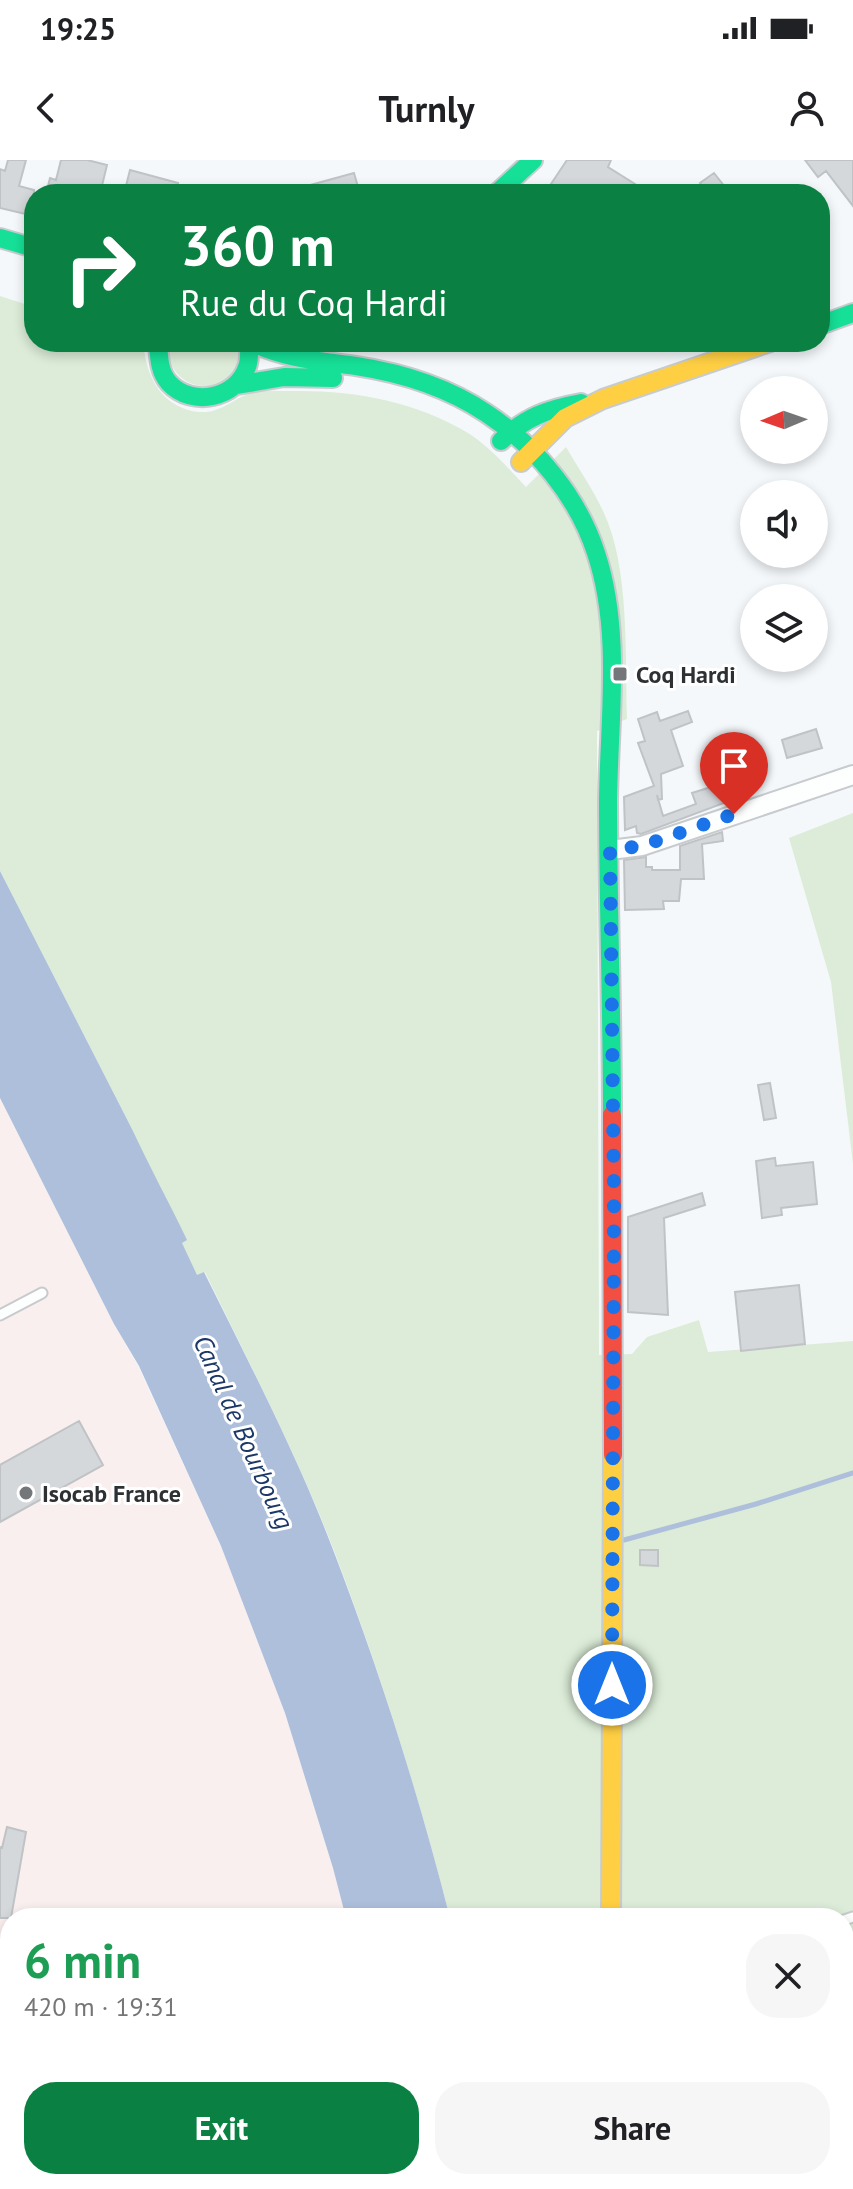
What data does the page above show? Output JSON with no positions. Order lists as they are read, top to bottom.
{
  "water": ["Canal de Bourbourg"],
  "places": {
    "transit": ["Coq Hardi"],
    "other": ["Isocab France"]
  },
  "north": "left",
  "page": {
    "status": "19:25",
    "header": "Turnly",
    "turn": ["360 m", "Rue du Coq Hardi"],
    "heading": ["6 min", "420 m · 19:31"],
    "buttons": ["Exit", "Share"]
  }
}
